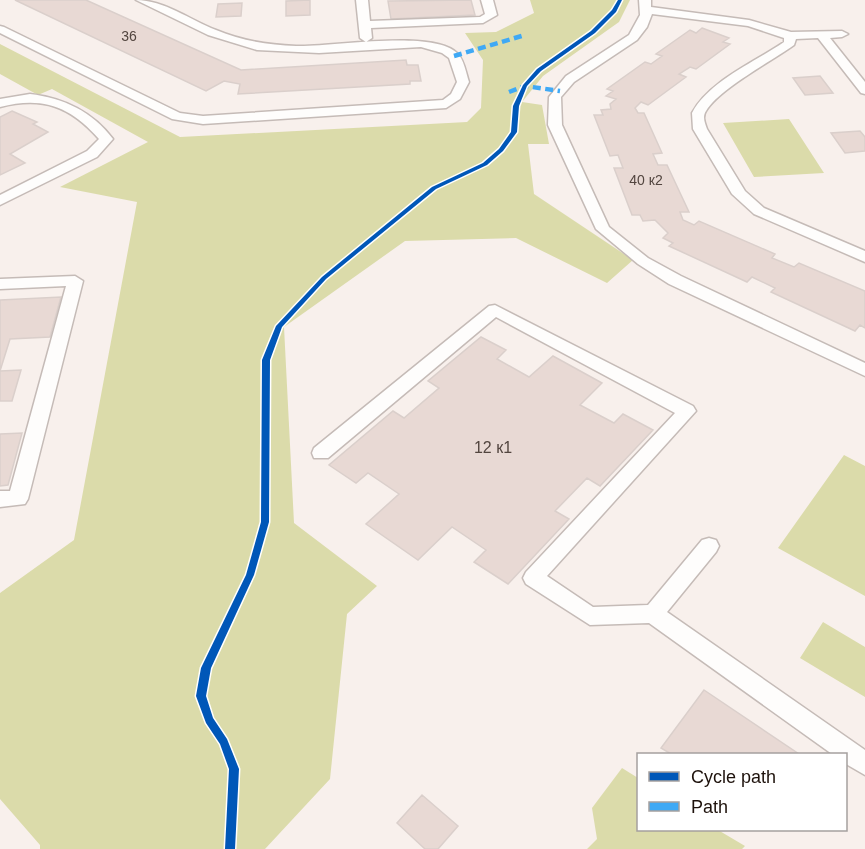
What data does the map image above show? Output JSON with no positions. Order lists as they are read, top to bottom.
{
  "house_numbers": ["36", "40 к2", "12 к1"],
  "legend": ["Cycle path", "Path"]
}
